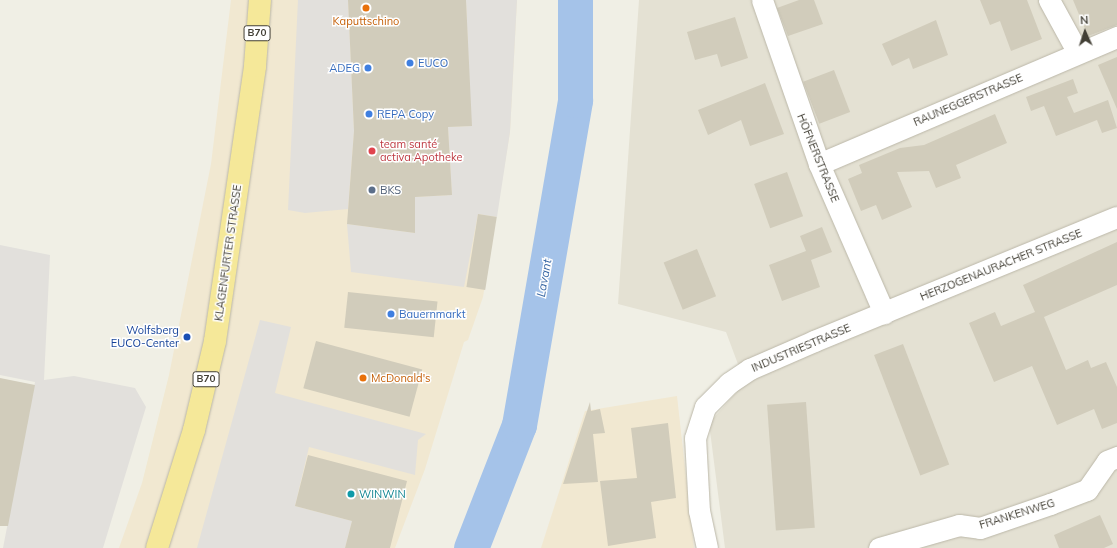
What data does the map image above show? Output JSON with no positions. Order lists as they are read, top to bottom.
{
  "streets": {
    "main road": ["B70", "KLAGENFURTER STRASSE"],
    "street": [
      "RAUNEGGERSTRASSE",
      "HÖFNERSTRASSE",
      "HERZOGENAURACHER STRASSE",
      "INDUSTRIESTRASSE",
      "FRANKENWEG"
    ]
  },
  "crossings": [
    ["RAUNEGGERSTRASSE", "HÖFNERSTRASSE"],
    ["HÖFNERSTRASSE", "HERZOGENAURACHER STRASSE"],
    ["HÖFNERSTRASSE", "INDUSTRIESTRASSE"],
    ["HERZOGENAURACHER STRASSE", "INDUSTRIESTRASSE"]
  ],
  "water": ["Lavant"],
  "places": [
    "Kaputtschino",
    "EUCO",
    "ADEG",
    "REPA Copy",
    "team santé activa Apotheke",
    "BKS",
    "Bauernmarkt",
    "Wolfsberg EUCO-Center",
    "McDonald's",
    "WINWIN"
  ],
  "north": "top"
}
